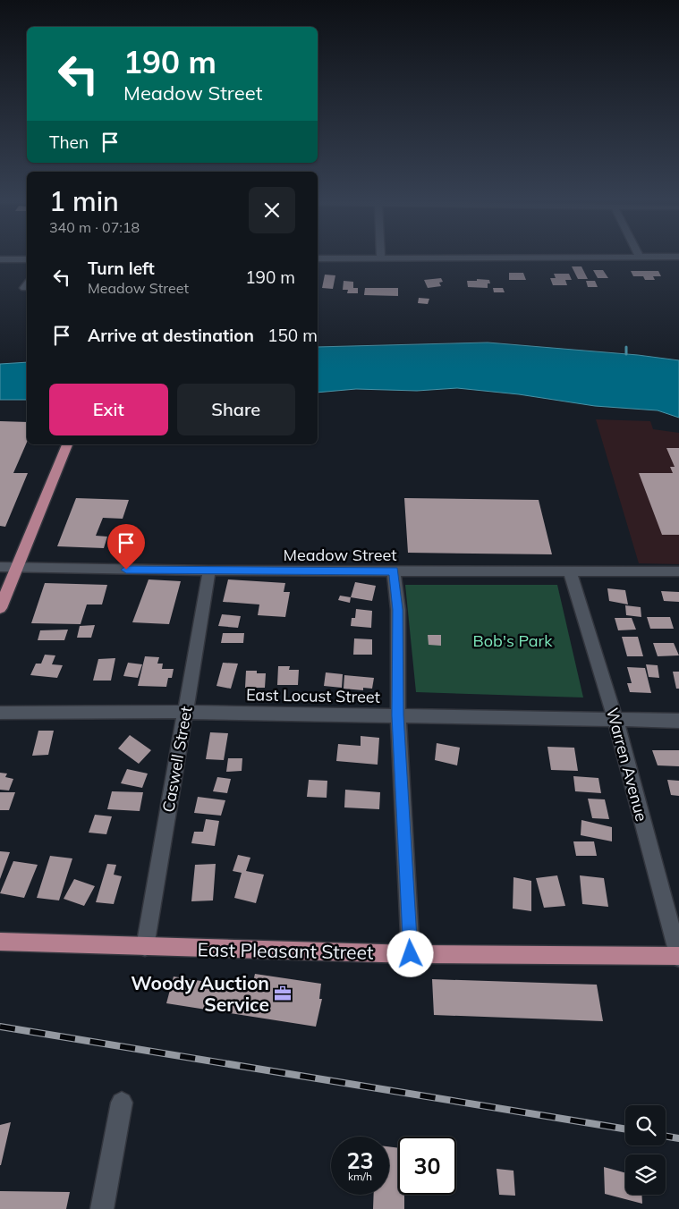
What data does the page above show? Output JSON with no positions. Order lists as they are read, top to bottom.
{
  "streets": {
    "main road": ["East Pleasant Street"],
    "street": [
      "Meadow Street",
      "East Locust Street",
      "Caswell Street",
      "Warren Avenue"
    ]
  },
  "crossings": [
    ["Meadow Street", "Caswell Street"],
    ["Meadow Street", "Warren Avenue"],
    ["East Locust Street", "Caswell Street"],
    ["East Locust Street", "Warren Avenue"],
    ["Caswell Street", "East Pleasant Street"],
    ["Warren Avenue", "East Pleasant Street"]
  ],
  "parks": ["Bob's Park"],
  "places": {
    "office": ["Woody Auction Service"]
  },
  "page": {
    "turn": ["190 m", "Meadow Street"],
    "then": "Then",
    "heading": ["1 min", "340 m · 07:18"],
    "list": [
      {
        "name": "Turn left",
        "note": "Meadow Street",
        "value": "190 m"
      },
      {
        "name": "Arrive at destination",
        "value": "150 m"
      }
    ],
    "buttons": ["Exit", "Share"],
    "speed": "23 km/h",
    "limit": "30"
  }
}
